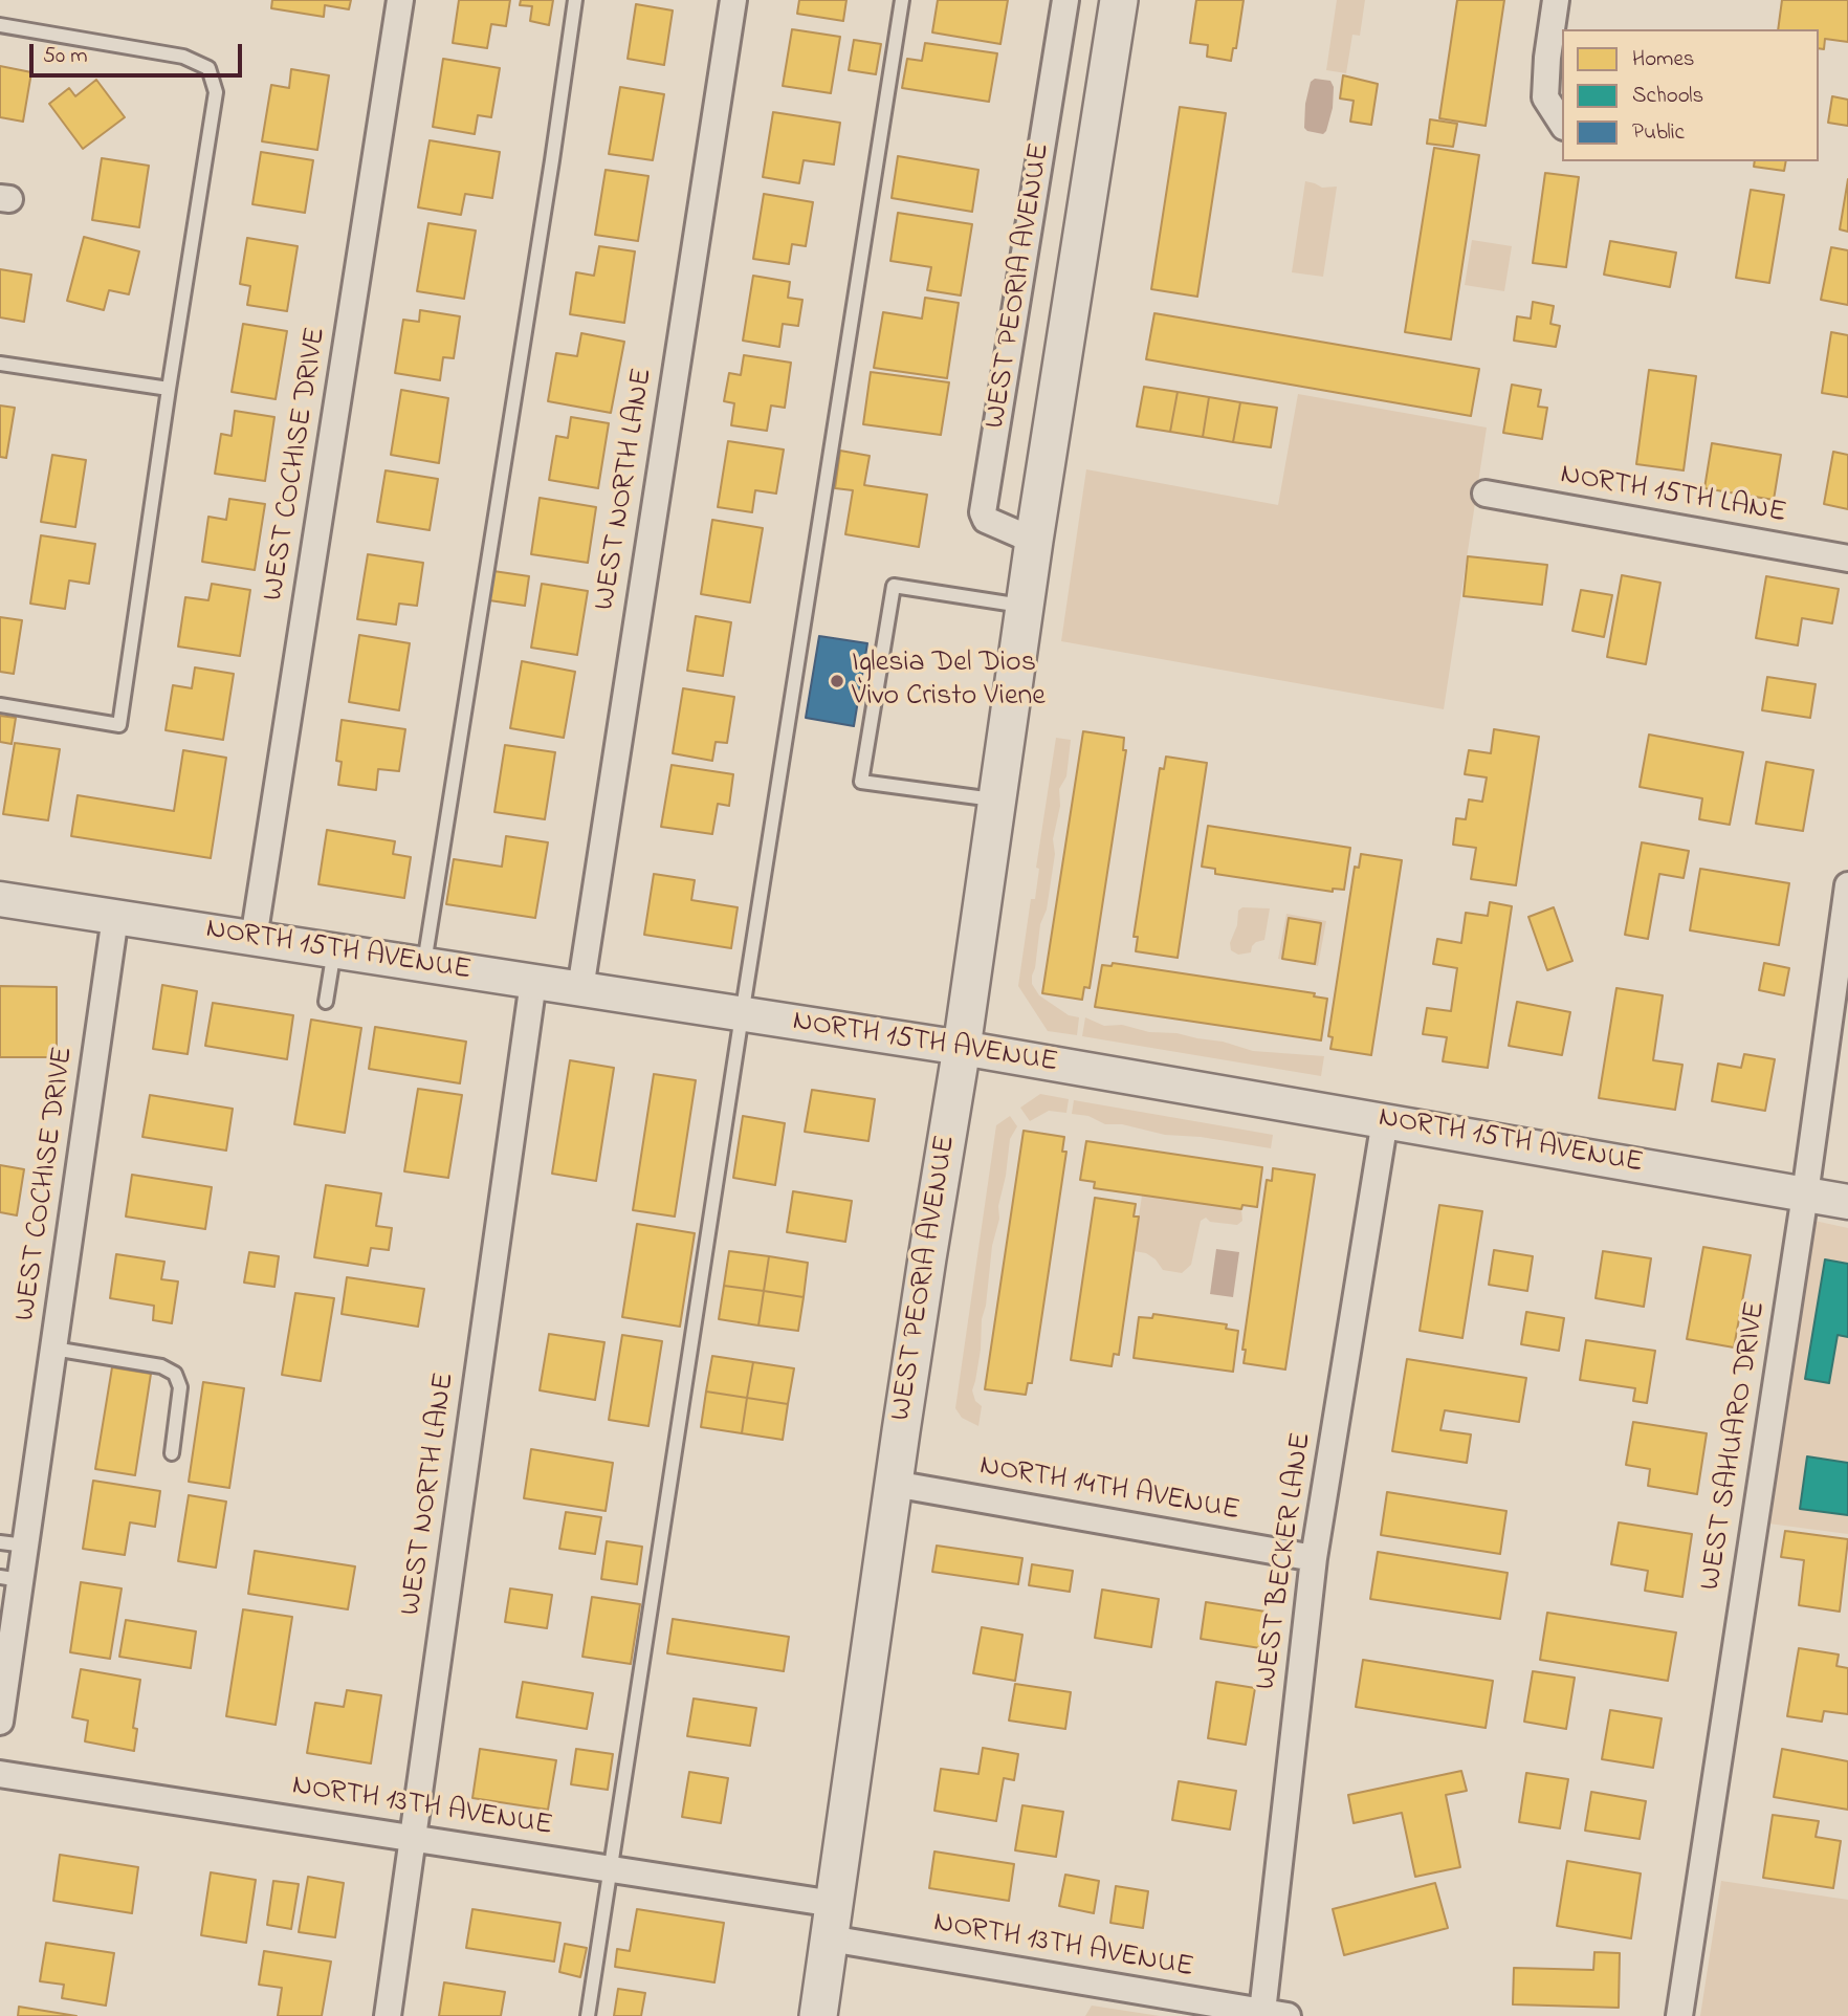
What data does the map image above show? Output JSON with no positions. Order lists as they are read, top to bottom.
{
  "streets": {
    "main road": ["WEST PEORIA AVENUE"],
    "street": [
      "WEST COCHISE DRIVE",
      "WEST NORTH LANE",
      "NORTH 15TH LANE",
      "NORTH 15TH AVENUE",
      "WEST SAHUARO DRIVE",
      "NORTH 14TH AVENUE",
      "WEST BECKER LANE",
      "NORTH 13TH AVENUE"
    ]
  },
  "crossings": [
    ["WEST PEORIA AVENUE", "NORTH 15TH AVENUE"],
    ["WEST PEORIA AVENUE", "NORTH 14TH AVENUE"],
    ["WEST PEORIA AVENUE", "NORTH 13TH AVENUE"],
    ["WEST COCHISE DRIVE", "NORTH 15TH AVENUE"],
    ["WEST NORTH LANE", "NORTH 15TH AVENUE"],
    ["WEST NORTH LANE", "NORTH 13TH AVENUE"],
    ["NORTH 15TH AVENUE", "WEST SAHUARO DRIVE"],
    ["NORTH 15TH AVENUE", "WEST BECKER LANE"],
    ["NORTH 14TH AVENUE", "WEST BECKER LANE"],
    ["WEST BECKER LANE", "NORTH 13TH AVENUE"]
  ],
  "places": ["Iglesia Del Dios Vivo Cristo Viene"],
  "legend": ["Homes", "Schools", "Public"],
  "scale_bar": "50 m"
}
